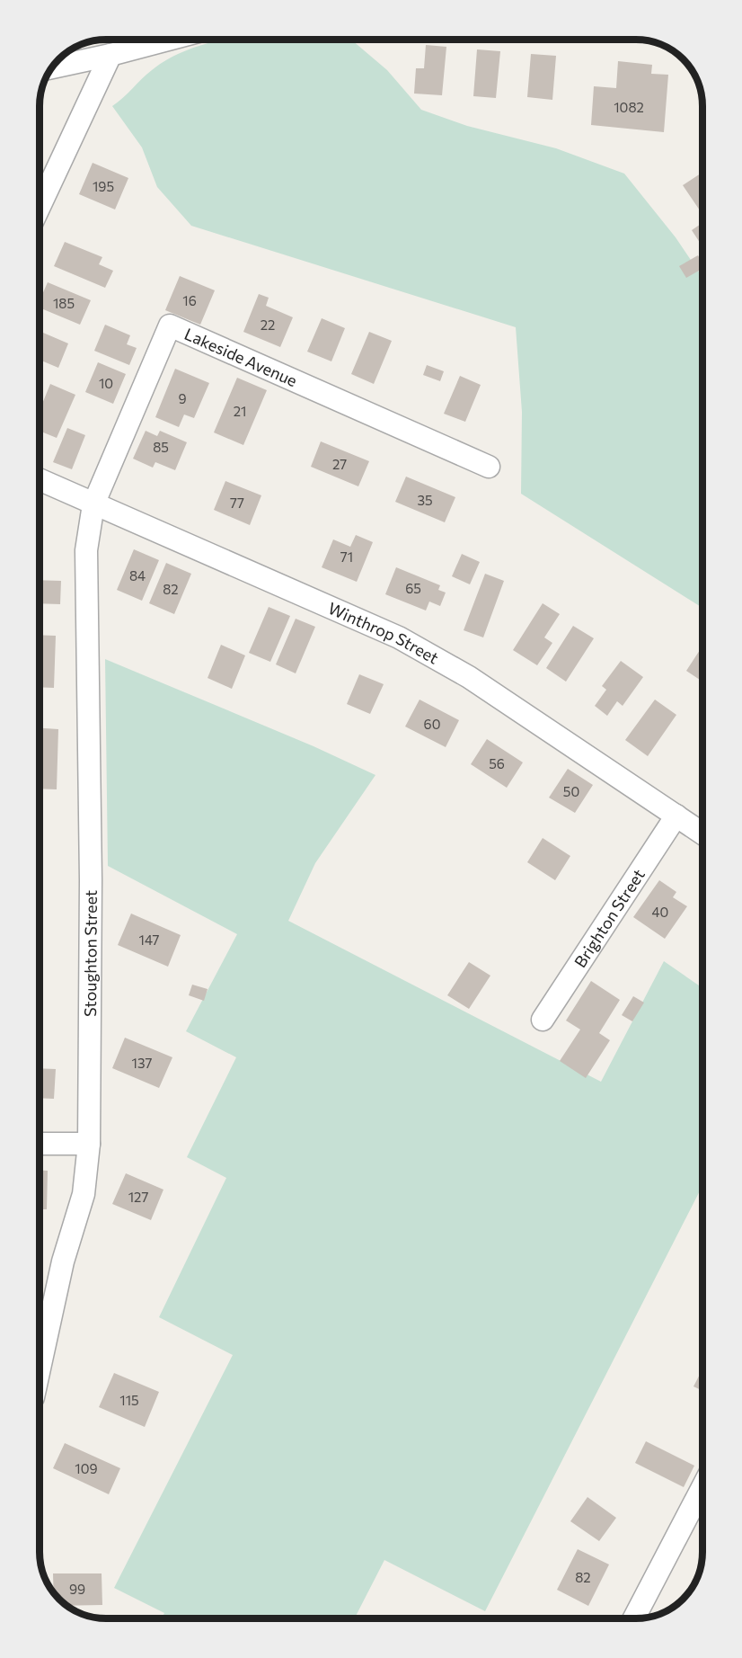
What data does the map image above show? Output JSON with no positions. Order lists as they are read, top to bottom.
{
  "streets": {
    "street": [
      "Lakeside Avenue",
      "Winthrop Street",
      "Brighton Street",
      "Stoughton Street"
    ]
  },
  "crossings": [
    ["Lakeside Avenue", "Winthrop Street"],
    ["Lakeside Avenue", "Stoughton Street"],
    ["Winthrop Street", "Brighton Street"],
    ["Winthrop Street", "Stoughton Street"]
  ],
  "house_numbers": [
    "1082",
    "195",
    "16",
    "185",
    "22",
    "10",
    "9",
    "21",
    "85",
    "27",
    "35",
    "77",
    "71",
    "84",
    "65",
    "82",
    "60",
    "56",
    "50",
    "40",
    "147",
    "137",
    "127",
    "115",
    "109",
    "82",
    "99"
  ]
}
